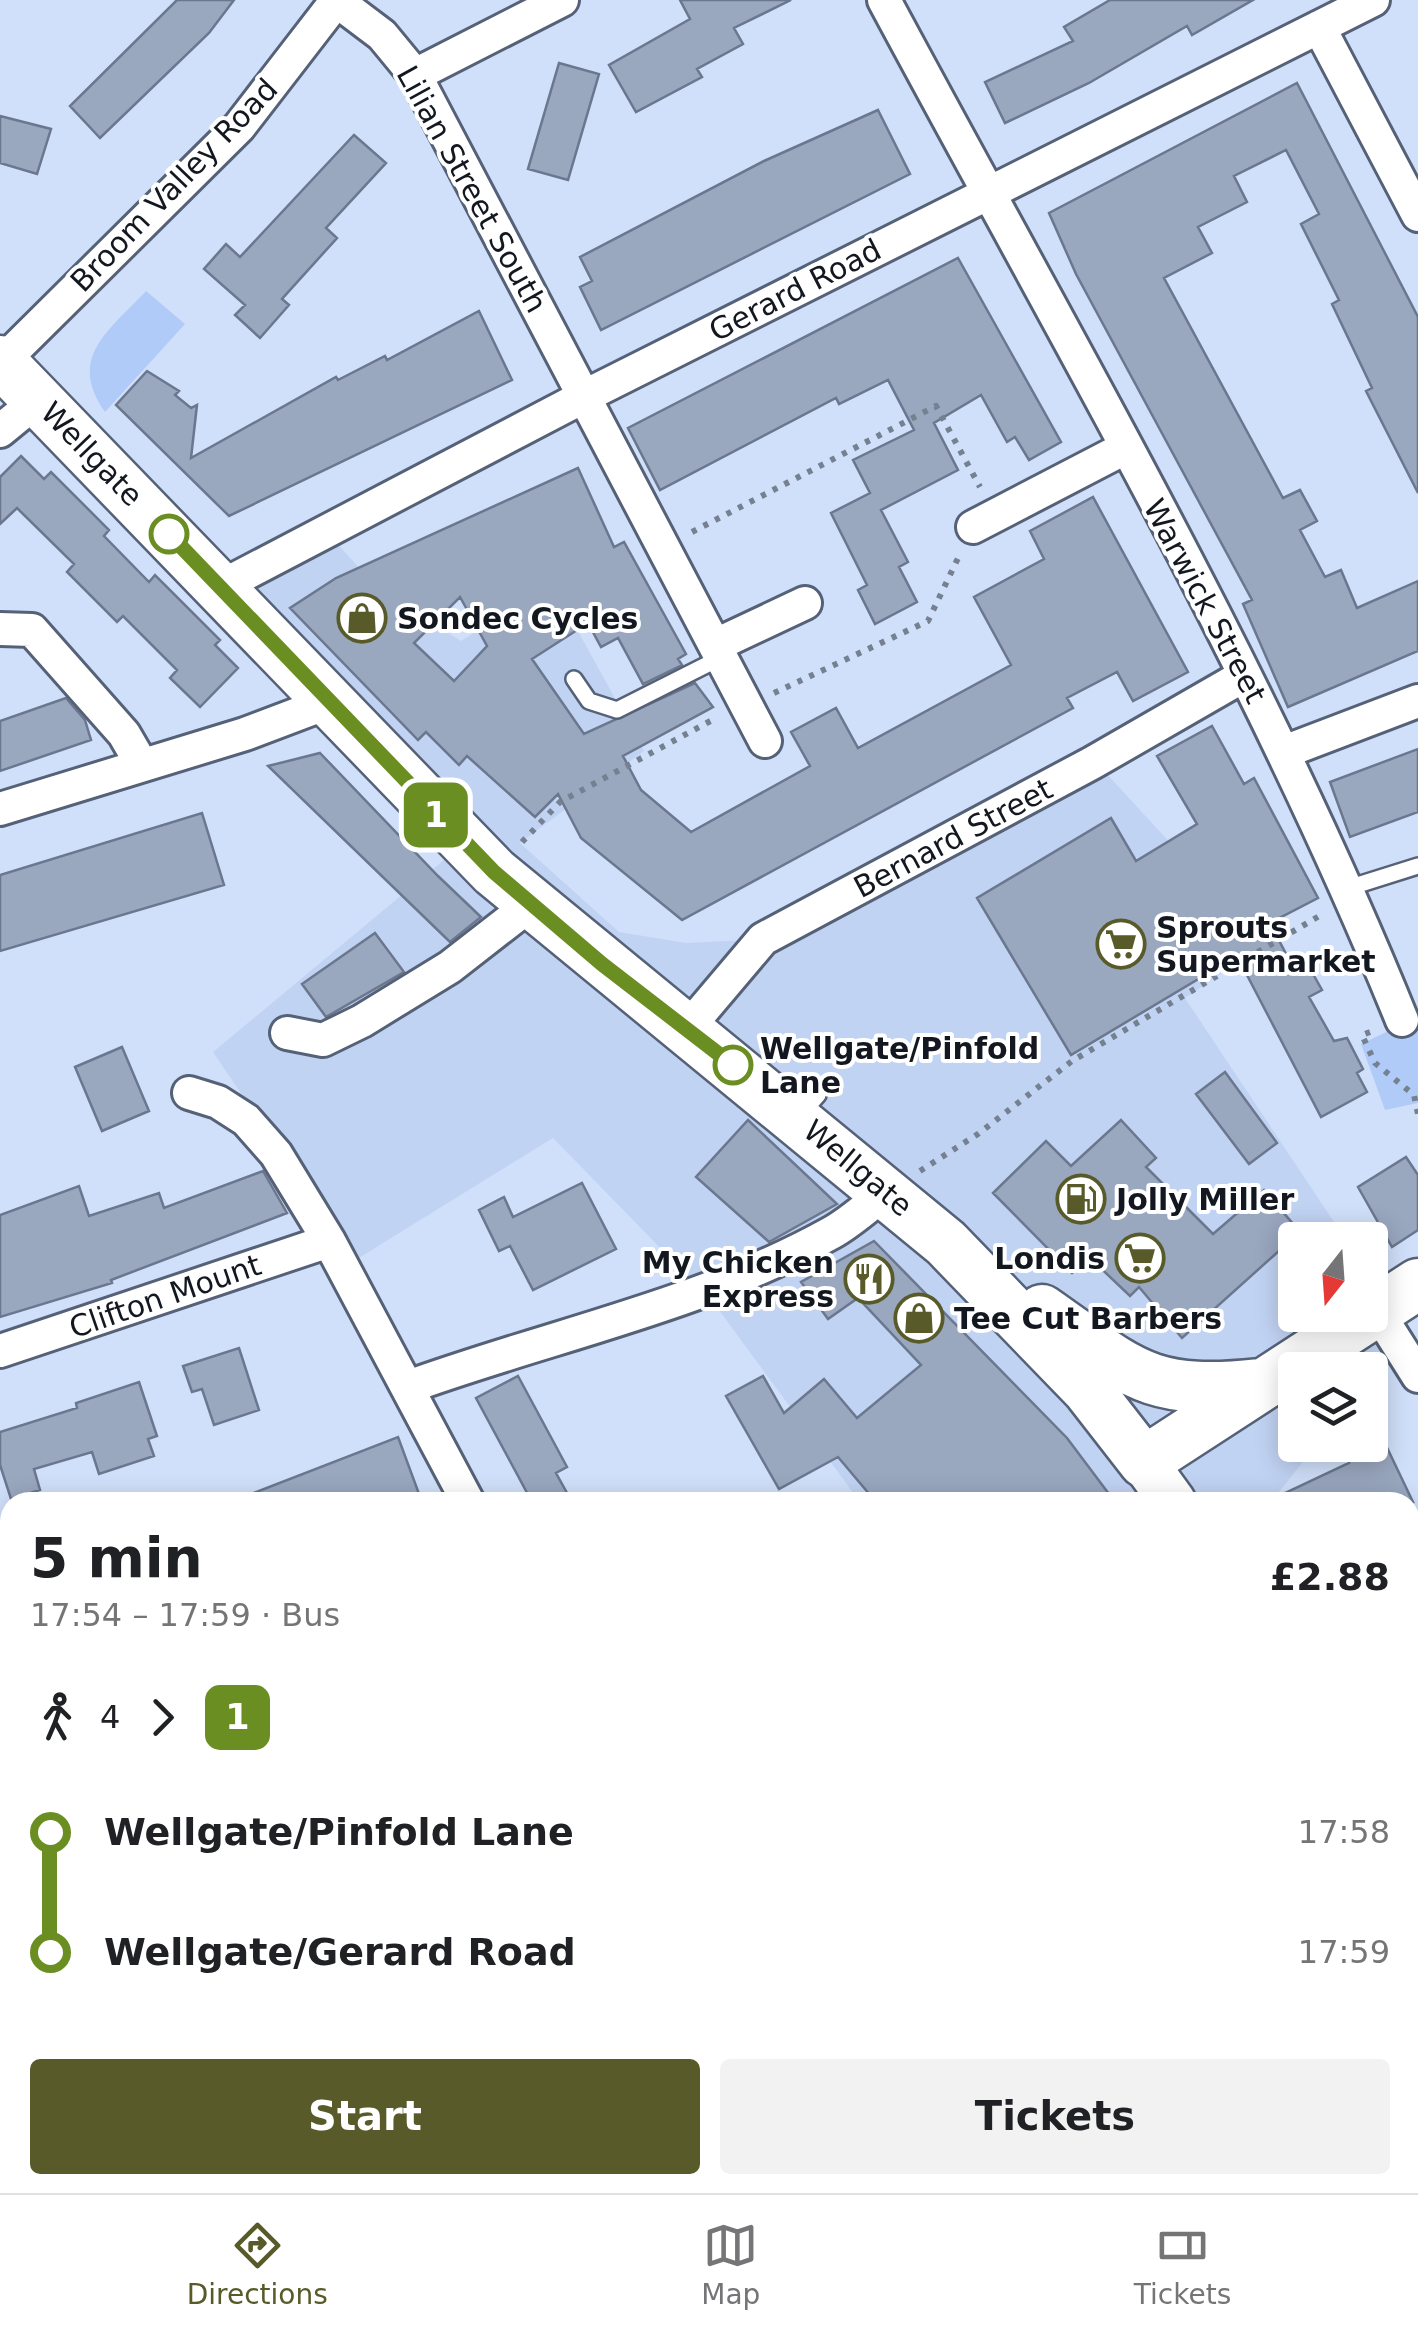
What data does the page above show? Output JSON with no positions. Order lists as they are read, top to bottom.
{
  "streets": {
    "main road": ["Wellgate"],
    "street": [
      "Broom Valley Road",
      "Lilian Street South",
      "Gerard Road",
      "Warwick Street",
      "Bernard Street",
      "Clifton Mount"
    ]
  },
  "crossings": [
    ["Broom Valley Road", "Lilian Street South"],
    ["Broom Valley Road", "Wellgate"],
    ["Lilian Street South", "Gerard Road"],
    ["Gerard Road", "Wellgate"],
    ["Gerard Road", "Warwick Street"],
    ["Wellgate", "Bernard Street"],
    ["Warwick Street", "Bernard Street"]
  ],
  "places": {
    "shop": ["Sondec Cycles", "Tee Cut Barbers"],
    "supermarket": ["Sprouts Supermarket", "Londis"],
    "other": ["Wellgate/Pinfold Lane"],
    "fuel station": ["Jolly Miller"],
    "restaurant": ["My Chicken Express"]
  },
  "lines": ["bus line 1"],
  "north": "bottom",
  "page": {
    "on_map": "1",
    "heading": ["5 min", "17:54 – 17:59 · Bus", "£2.88"],
    "legs": ["4", "1"],
    "list": [
      {
        "name": "Wellgate/Pinfold Lane",
        "value": "17:58"
      },
      {
        "name": "Wellgate/Gerard Road",
        "value": "17:59"
      }
    ],
    "buttons": ["Start", "Tickets"],
    "tabs": ["Directions", "Map", "Tickets"]
  }
}
